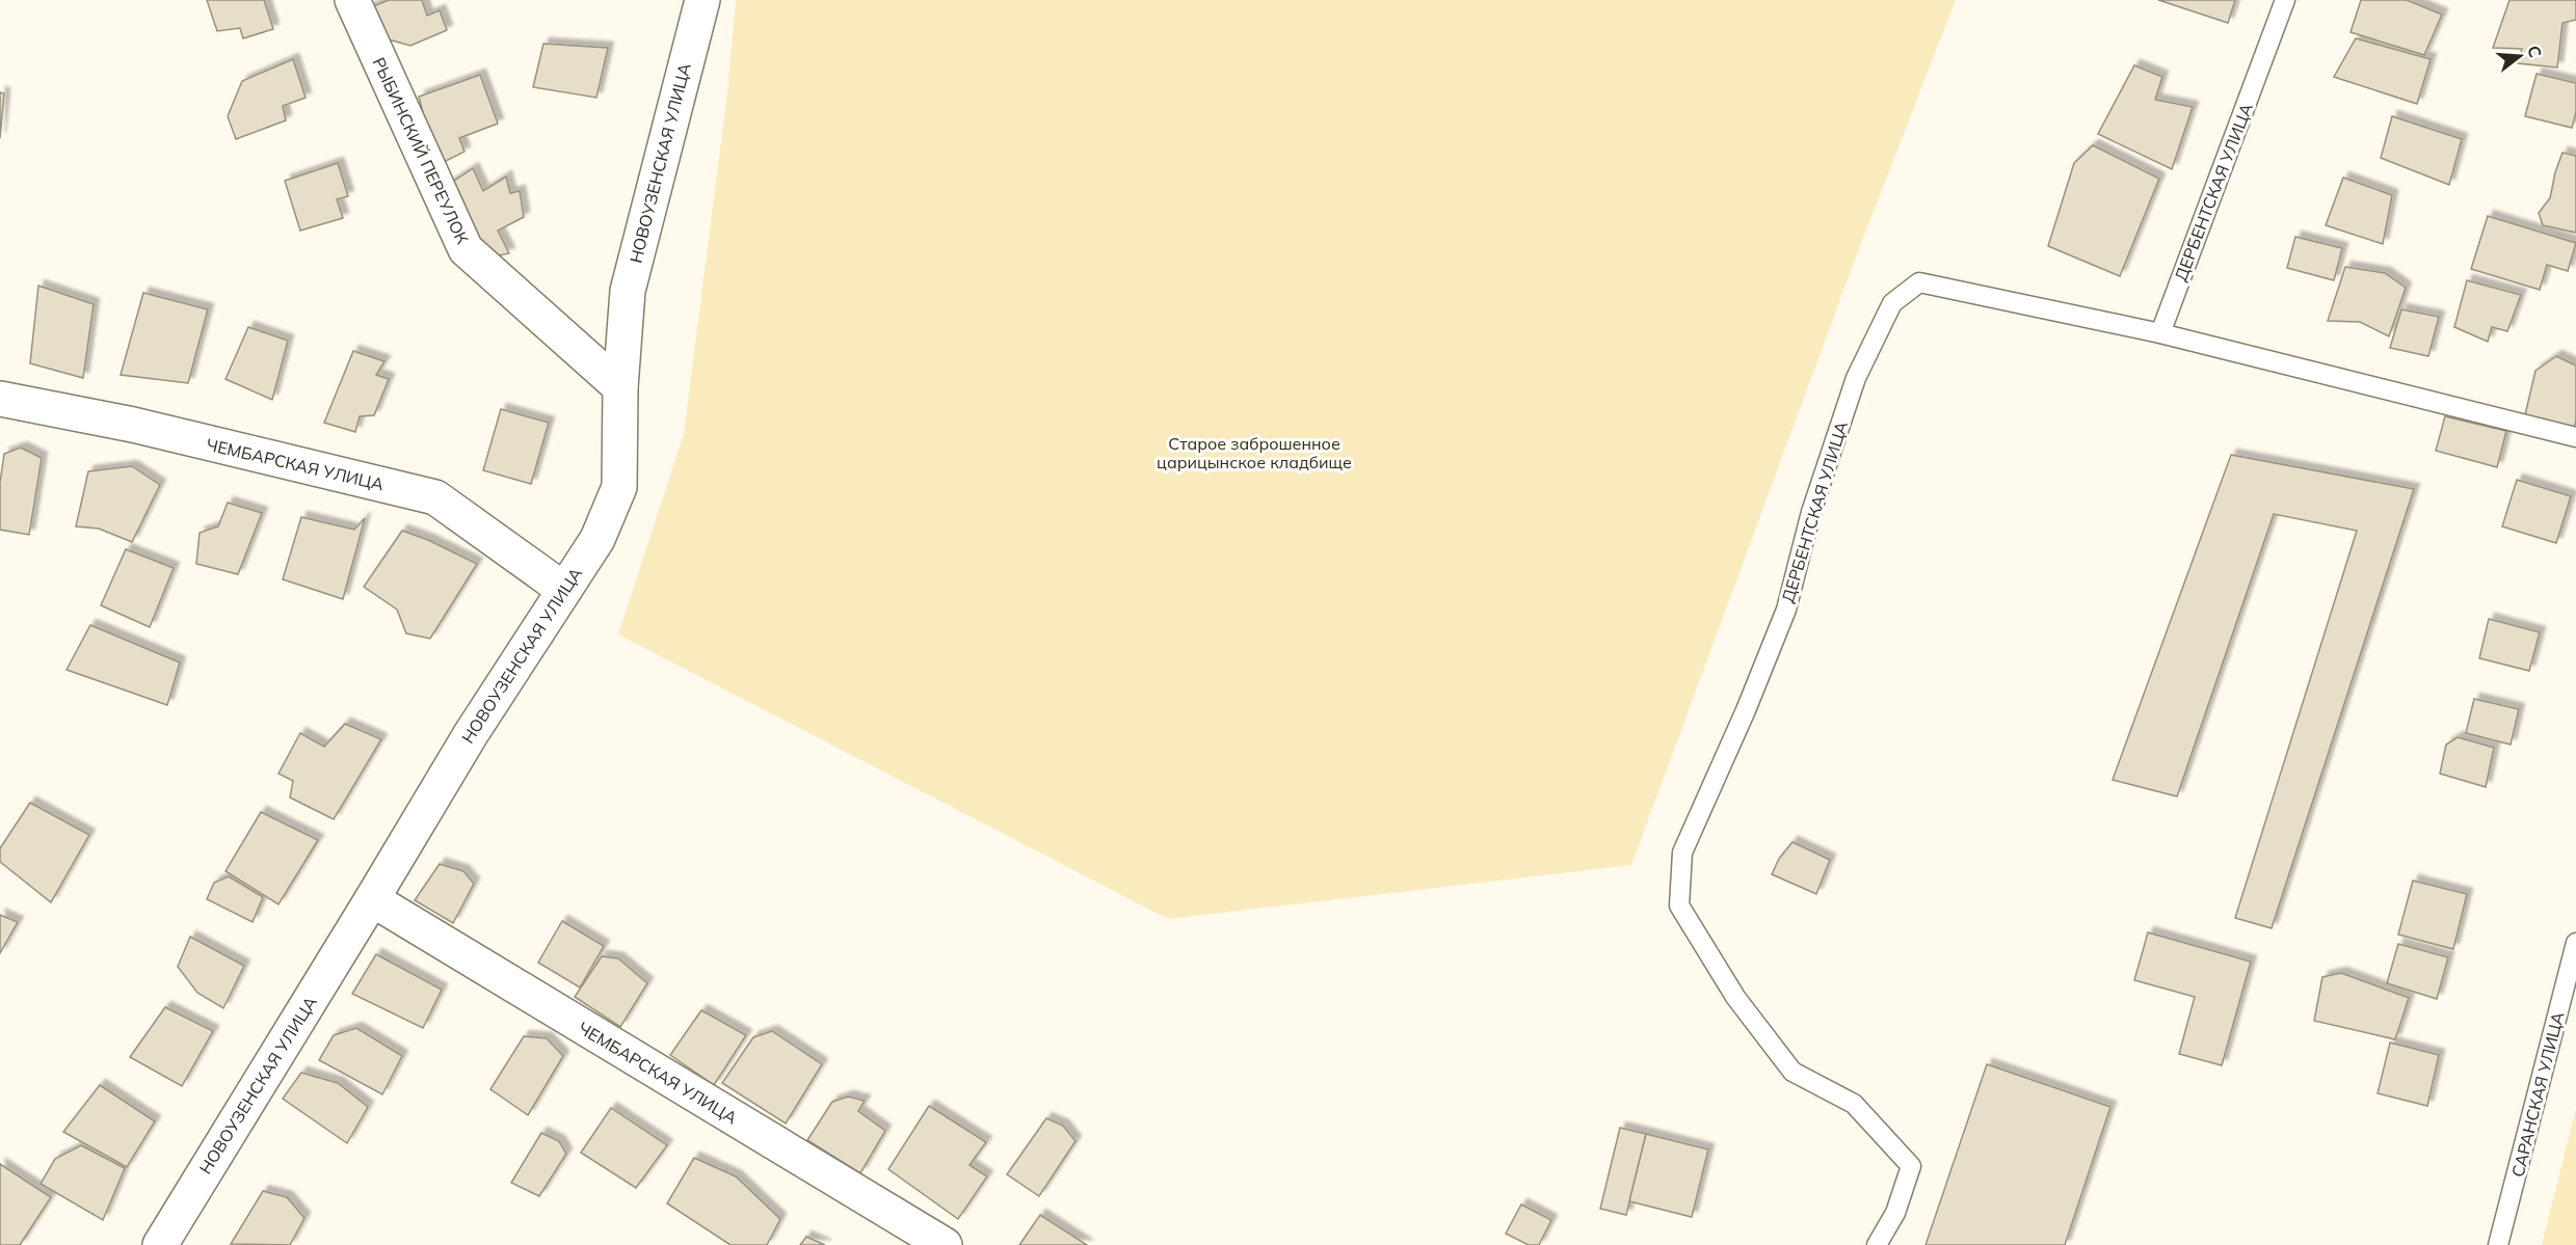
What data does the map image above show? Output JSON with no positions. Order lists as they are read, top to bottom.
{
  "streets": {
    "street": ["РЫБИНСКИЙ ПЕРЕУЛОК", "НОВОУЗЕНСКАЯ УЛИЦА", "ЧЕМБАРСКАЯ УЛИЦА"],
    "lane": ["ДЕРБЕНТСКАЯ УЛИЦА", "САРАНСКАЯ УЛИЦА"]
  },
  "crossings": [
    ["РЫБИНСКИЙ ПЕРЕУЛОК", "НОВОУЗЕНСКАЯ УЛИЦА"],
    ["НОВОУЗЕНСКАЯ УЛИЦА", "ЧЕМБАРСКАЯ УЛИЦА"]
  ],
  "parks": ["Старое заброшенное царицынское кладбище"],
  "north": "right"
}
